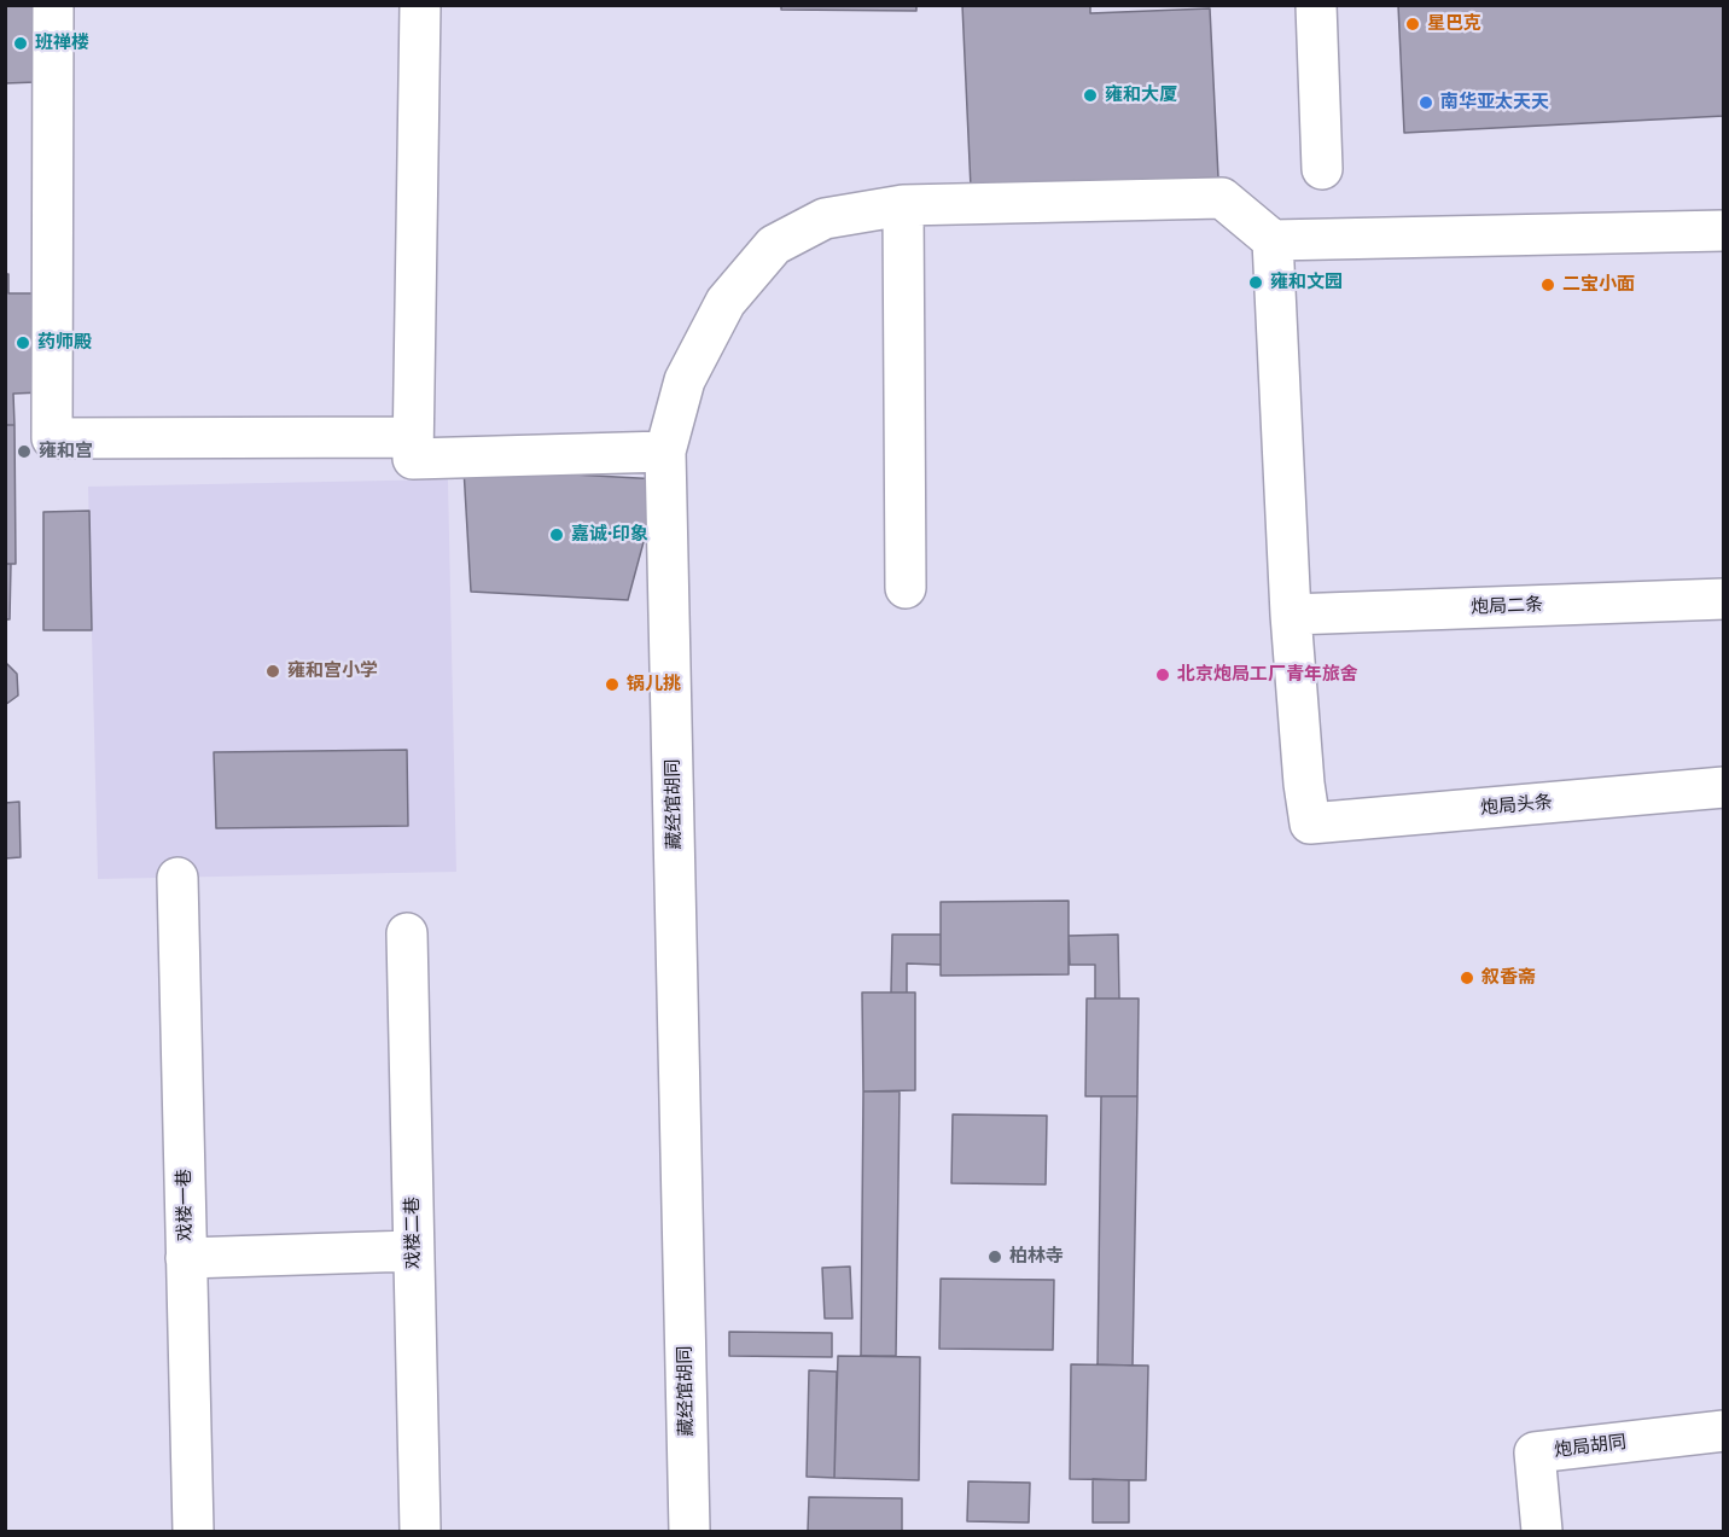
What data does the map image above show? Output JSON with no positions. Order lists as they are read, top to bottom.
{
  "streets": {
    "street": [
      "炮局二条",
      "藏经馆胡同",
      "炮局头条",
      "戏楼一巷",
      "戏楼二巷",
      "炮局胡同"
    ]
  },
  "crossings": [
    ["炮局二条", "炮局头条"]
  ],
  "places": [
    "星巴克",
    "班禅楼",
    "雍和大厦",
    "南华亚太天天",
    "雍和文园",
    "二宝小面",
    "药师殿",
    "雍和宫",
    "嘉诚·印象",
    "雍和宫小学",
    "北京炮局工厂青年旅舍",
    "锅儿挑",
    "叙香斋",
    "柏林寺"
  ]
}
